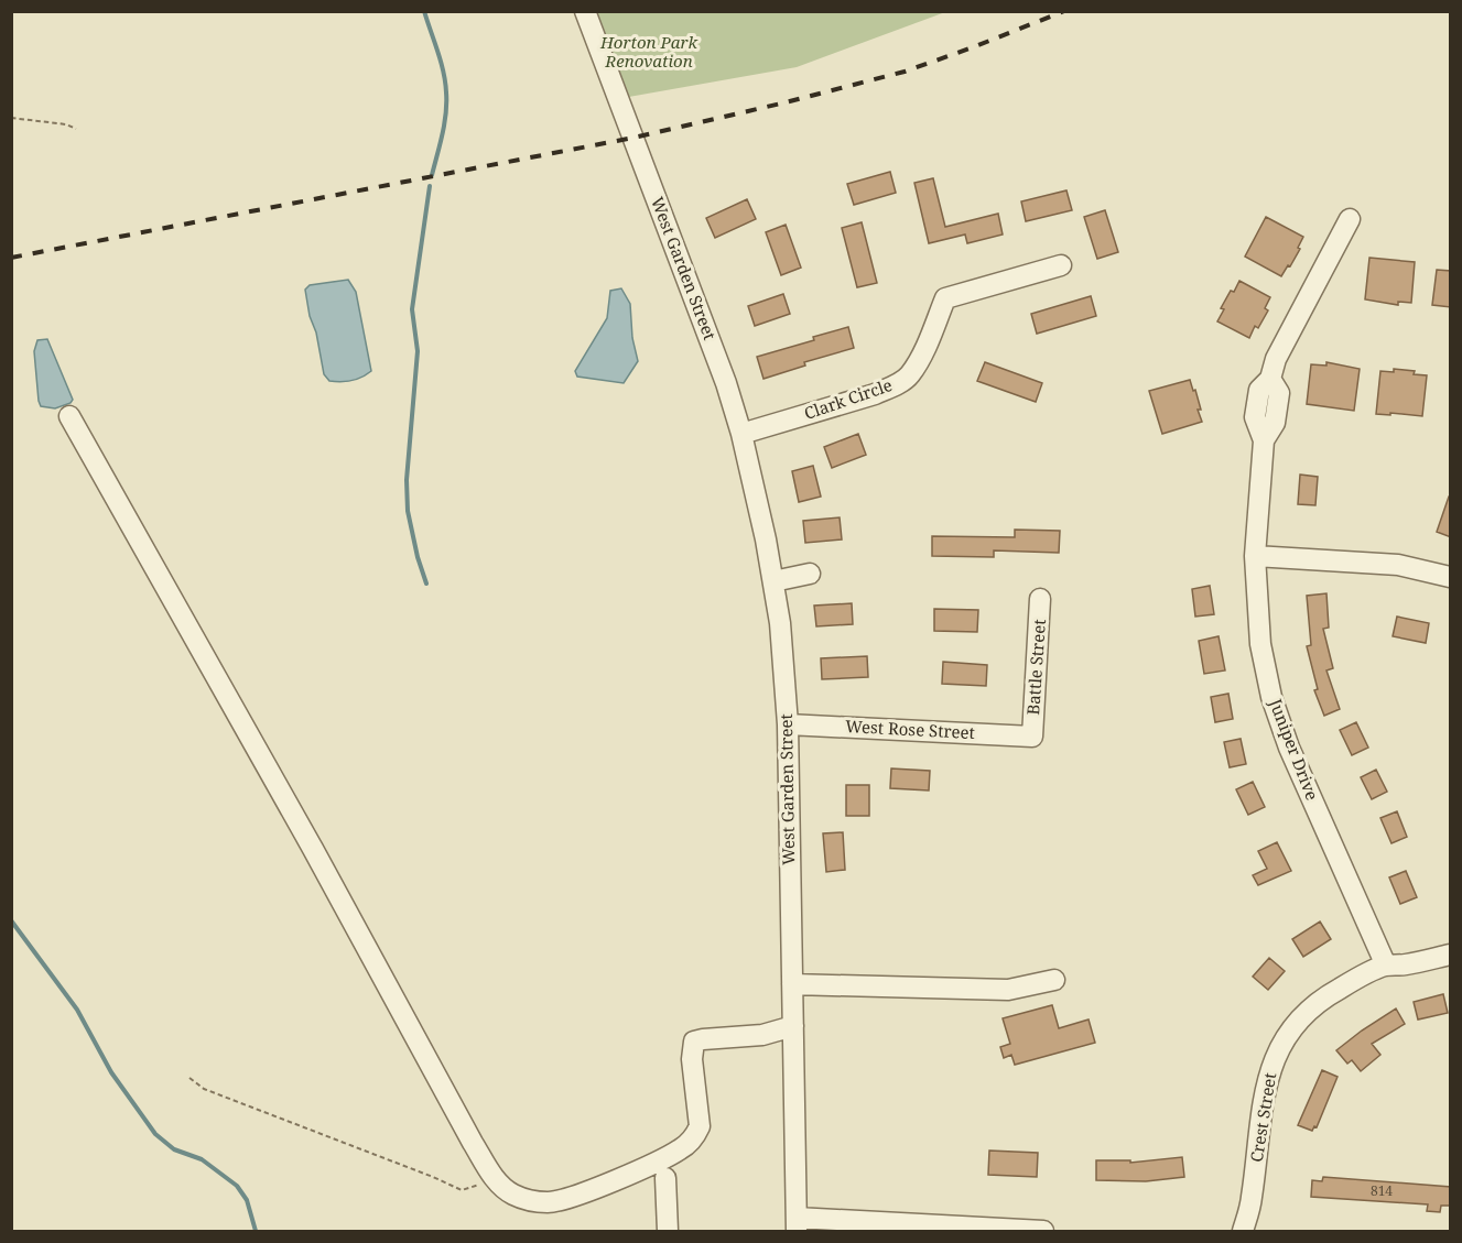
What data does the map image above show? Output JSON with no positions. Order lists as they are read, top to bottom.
{
  "streets": {
    "street": [
      "West Garden Street",
      "Clark Circle",
      "Battle Street",
      "West Rose Street",
      "Juniper Drive",
      "Crest Street"
    ]
  },
  "crossings": [
    ["West Garden Street", "Clark Circle"],
    ["West Garden Street", "West Rose Street"],
    ["Battle Street", "West Rose Street"],
    ["Juniper Drive", "Crest Street"]
  ],
  "parks": ["Horton Park Renovation"],
  "house_numbers": ["814"]
}
